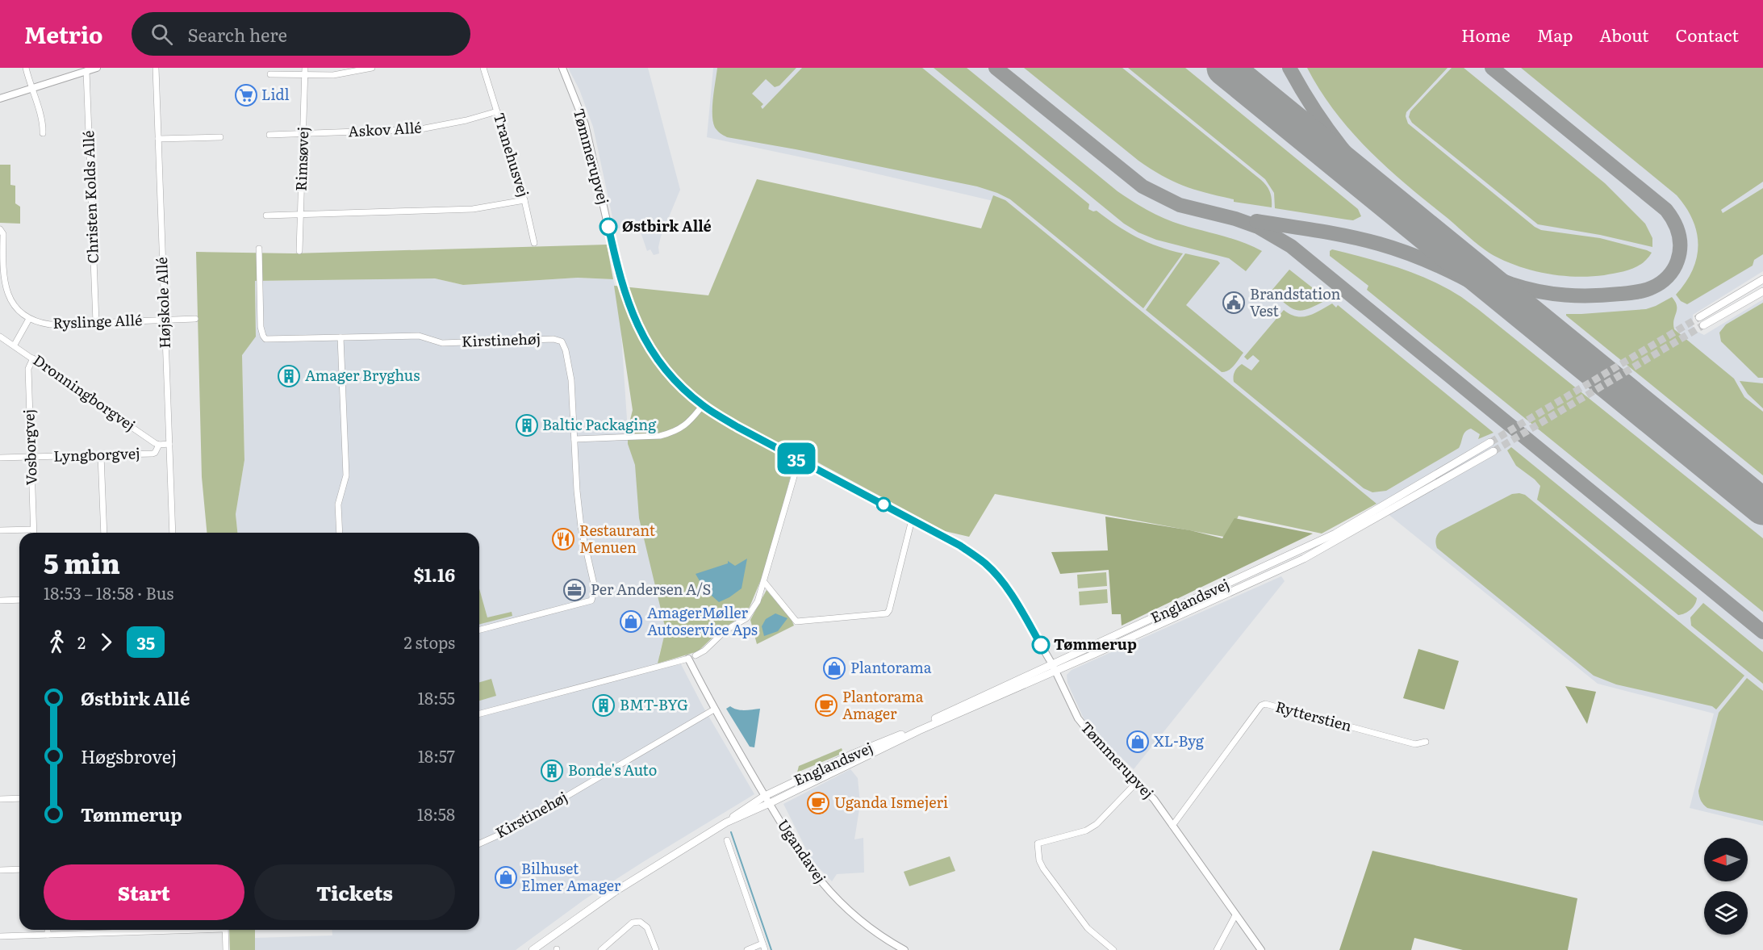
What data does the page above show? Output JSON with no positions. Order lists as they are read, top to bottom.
{
  "streets": {
    "main road": ["Englandsvej"],
    "street": [
      "Askov Allé",
      "Tranehusvej",
      "Tømmerupvej",
      "Rimsøvej",
      "Christen Kolds Allé",
      "Højskole Allé",
      "Ryslinge Allé",
      "Kirstinehøj",
      "Dronningborgvej",
      "Vosborgvej",
      "Lyngborgvej",
      "Rytterstien",
      "Ugandavej"
    ]
  },
  "crossings": [
    ["Askov Allé", "Tranehusvej"],
    ["Askov Allé", "Rimsøvej"],
    ["Tømmerupvej", "Englandsvej"],
    ["Tømmerupvej", "Rytterstien"],
    ["Christen Kolds Allé", "Ryslinge Allé"],
    ["Højskole Allé", "Ryslinge Allé"],
    ["Dronningborgvej", "Vosborgvej"],
    ["Dronningborgvej", "Lyngborgvej"],
    ["Vosborgvej", "Lyngborgvej"],
    ["Englandsvej", "Ugandavej"]
  ],
  "places": {
    "supermarket": ["Lidl"],
    "other": ["Østbirk Allé", "Tømmerup"],
    "public building": ["Brandstation Vest"],
    "building": [
      "Amager Bryghus",
      "Baltic Packaging",
      "BMT-BYG",
      "Bonde's Auto"
    ],
    "restaurant": ["Restaurant Menuen"],
    "office": ["Per Andersen A/S"],
    "shop": [
      "AmagerMøller Autoservice Aps",
      "Plantorama",
      "XL-Byg",
      "Bilhuset Elmer Amager"
    ],
    "cafe": ["Plantorama Amager", "Uganda Ismejeri"]
  },
  "lines": ["bus line 35"],
  "north": "left",
  "page": {
    "header": "Metrio",
    "search": "Search here",
    "nav": [
      "Home",
      "Map",
      "About",
      "Contact"
    ],
    "on_map": "35",
    "heading": ["5 min", "18:53 – 18:58 · Bus", "$1.16"],
    "legs": ["2", "35", "2 stops"],
    "list": [
      {
        "name": "Østbirk Allé",
        "value": "18:55"
      },
      {
        "name": "Høgsbrovej",
        "value": "18:57"
      },
      {
        "name": "Tømmerup",
        "value": "18:58"
      }
    ],
    "buttons": ["Start", "Tickets"]
  }
}
